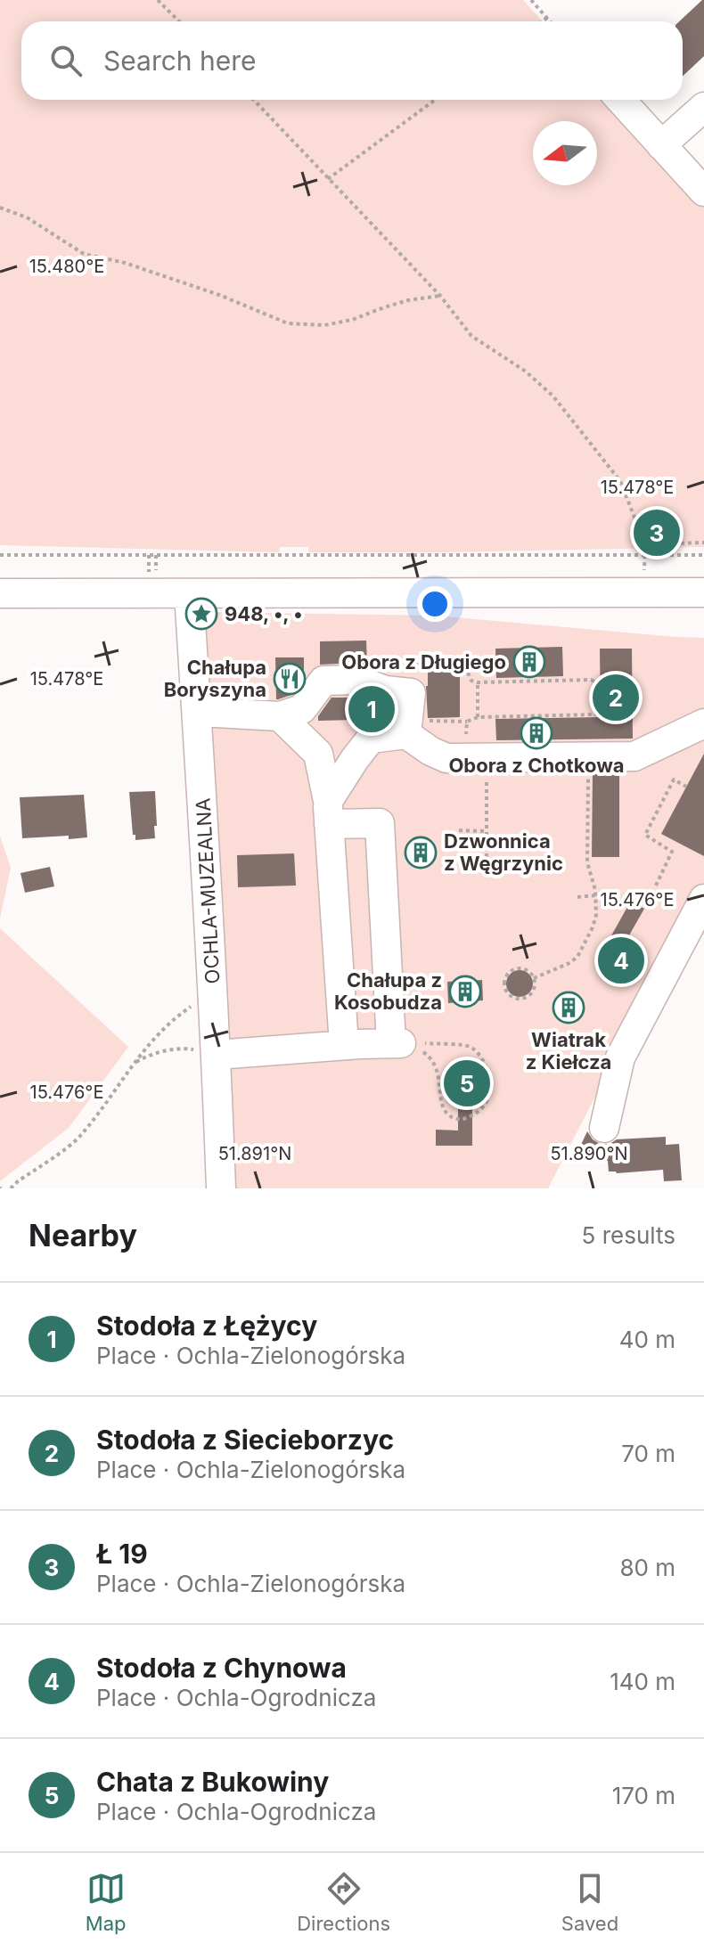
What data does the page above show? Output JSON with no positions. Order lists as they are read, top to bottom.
{
  "streets": {
    "street": ["OCHLA-MUZEALNA"]
  },
  "places": {
    "place": ["948, •, •"],
    "building": [
      "Obora z Długiego",
      "Obora z Chotkowa",
      "Dzwonnica z Węgrzynic",
      "Chałupa z Kosobudza",
      "Wiatrak z Kiełcza"
    ],
    "restaurant": ["Chałupa Boryszyna"]
  },
  "north": "left",
  "page": {
    "search": "Search here",
    "pins": [
      "3",
      "2",
      "1",
      "4",
      "5"
    ],
    "heading": ["Nearby", "5 results"],
    "list": [
      {
        "mark": "1",
        "name": "Stodoła z Łężycy",
        "note": "Place · Ochla-Zielonogórska",
        "value": "40 m"
      },
      {
        "mark": "2",
        "name": "Stodoła z Siecieborzyc",
        "note": "Place · Ochla-Zielonogórska",
        "value": "70 m"
      },
      {
        "mark": "3",
        "name": "Ł 19",
        "note": "Place · Ochla-Zielonogórska",
        "value": "80 m"
      },
      {
        "mark": "4",
        "name": "Stodoła z Chynowa",
        "note": "Place · Ochla-Ogrodnicza",
        "value": "140 m"
      },
      {
        "mark": "5",
        "name": "Chata z Bukowiny",
        "note": "Place · Ochla-Ogrodnicza",
        "value": "170 m"
      }
    ],
    "nav": ["Map", "Directions", "Saved"]
  },
  "coordinates": [
    "15.480°E",
    "15.478°E",
    "15.476°E",
    "51.891°N",
    "51.890°N"
  ]
}
